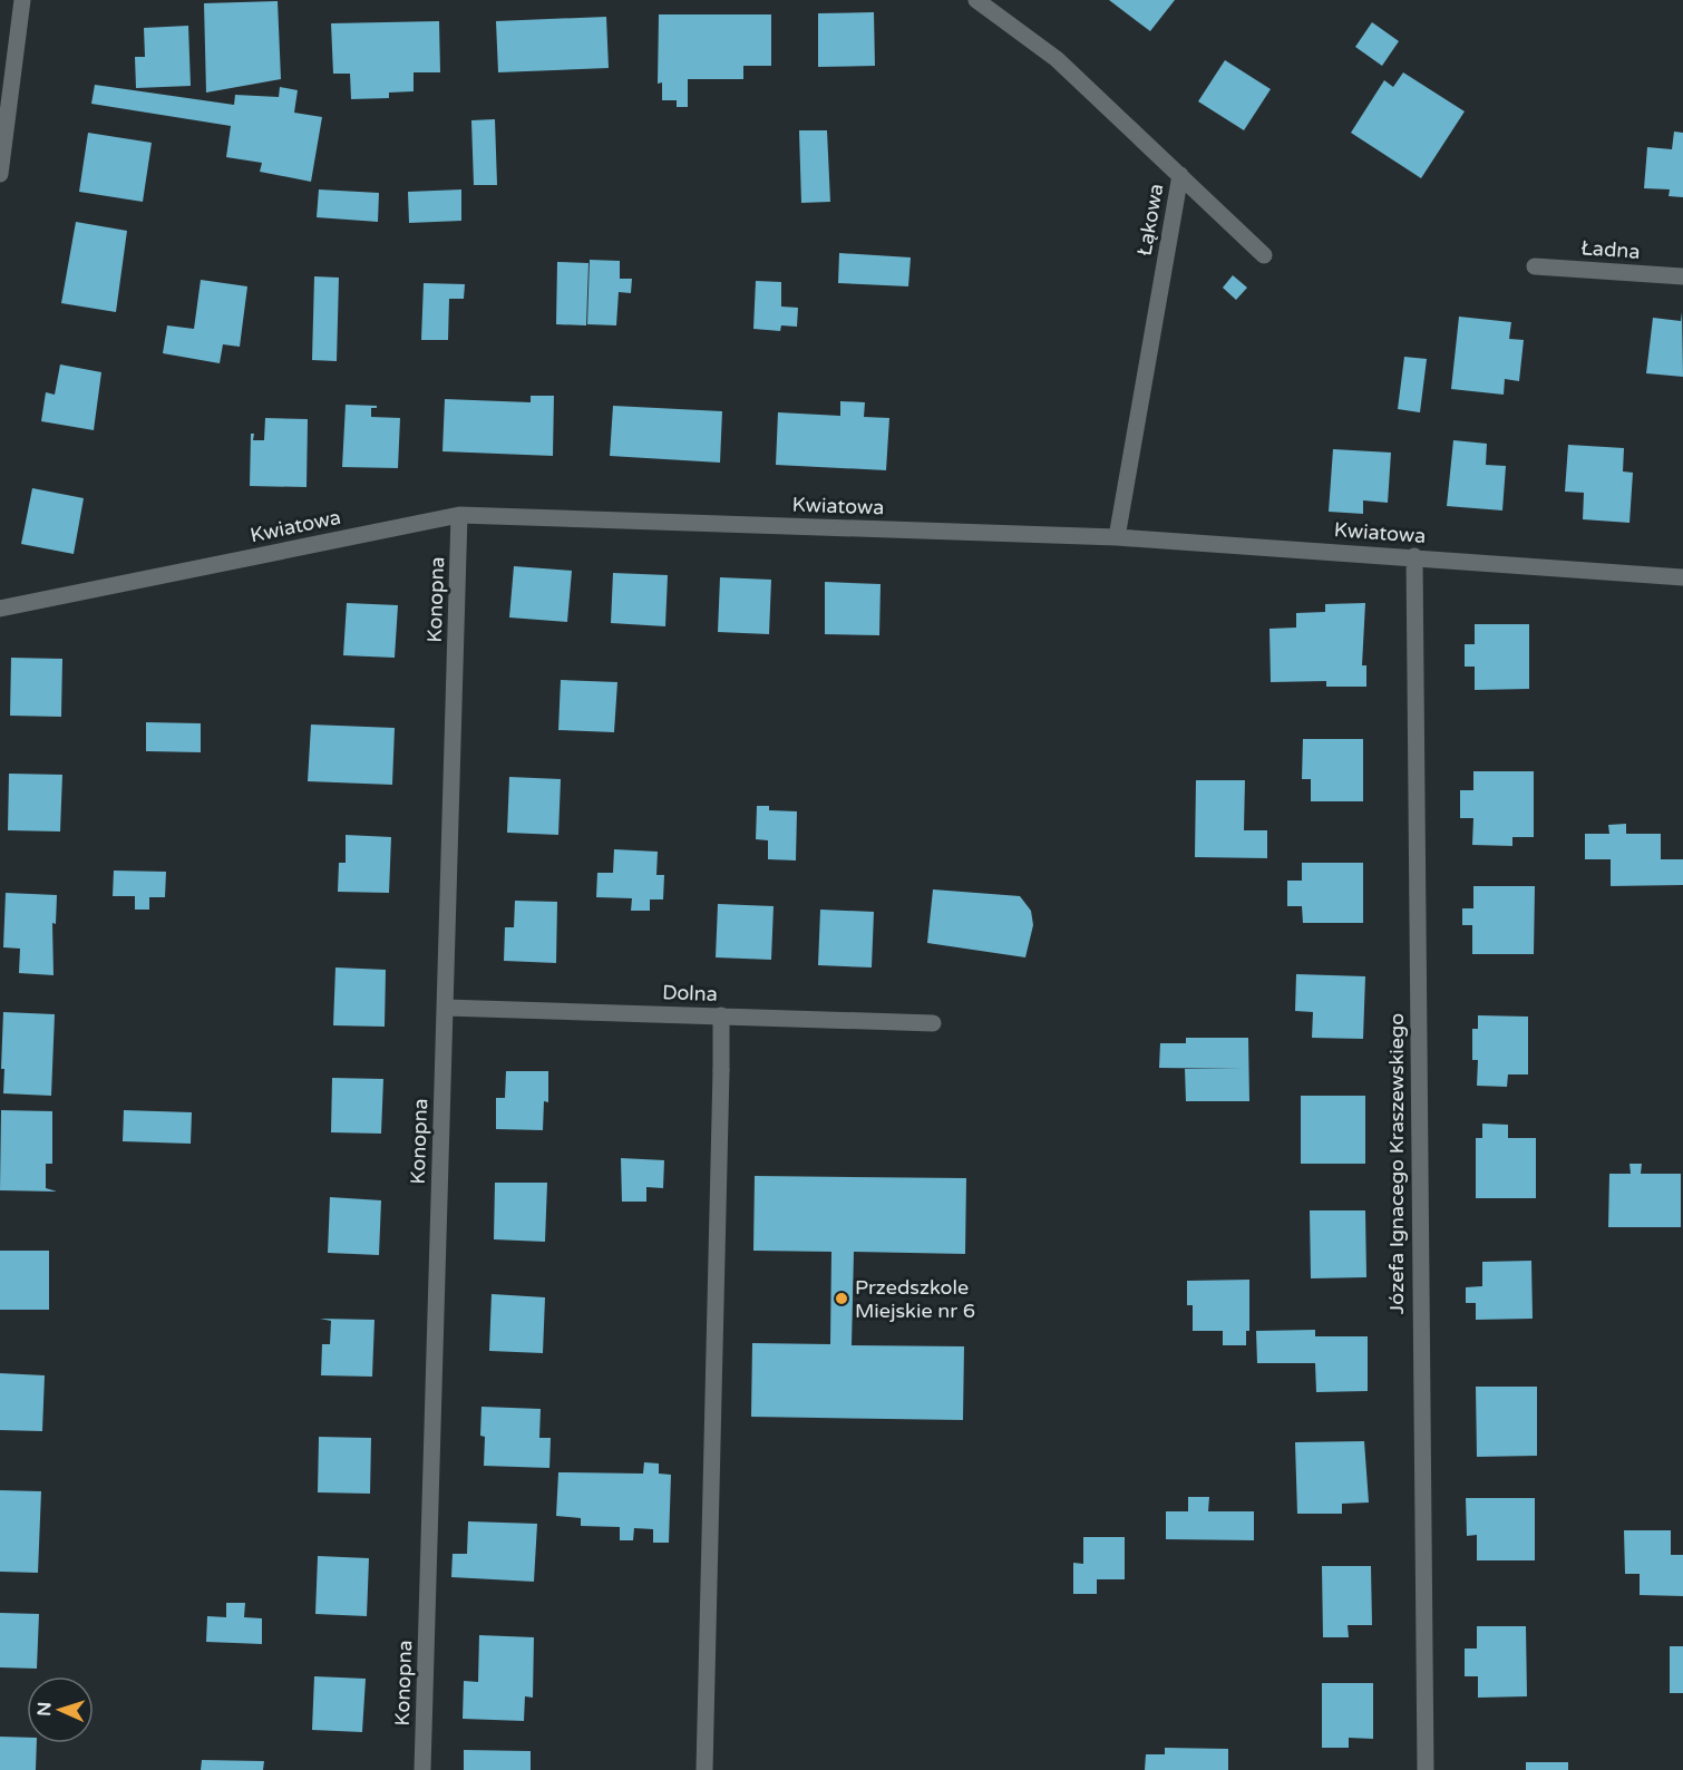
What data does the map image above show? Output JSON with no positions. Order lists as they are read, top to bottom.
{
  "streets": {
    "street": [
      "Łąkowa",
      "Ładna",
      "Kwiatowa",
      "Konopna",
      "Dolna",
      "Józefa Ignacego Kraszewskiego"
    ]
  },
  "crossings": [
    ["Łąkowa", "Kwiatowa"],
    ["Kwiatowa", "Konopna"],
    ["Kwiatowa", "Józefa Ignacego Kraszewskiego"],
    ["Konopna", "Dolna"]
  ],
  "places": ["Przedszkole Miejskie nr 6"],
  "north": "left"
}
